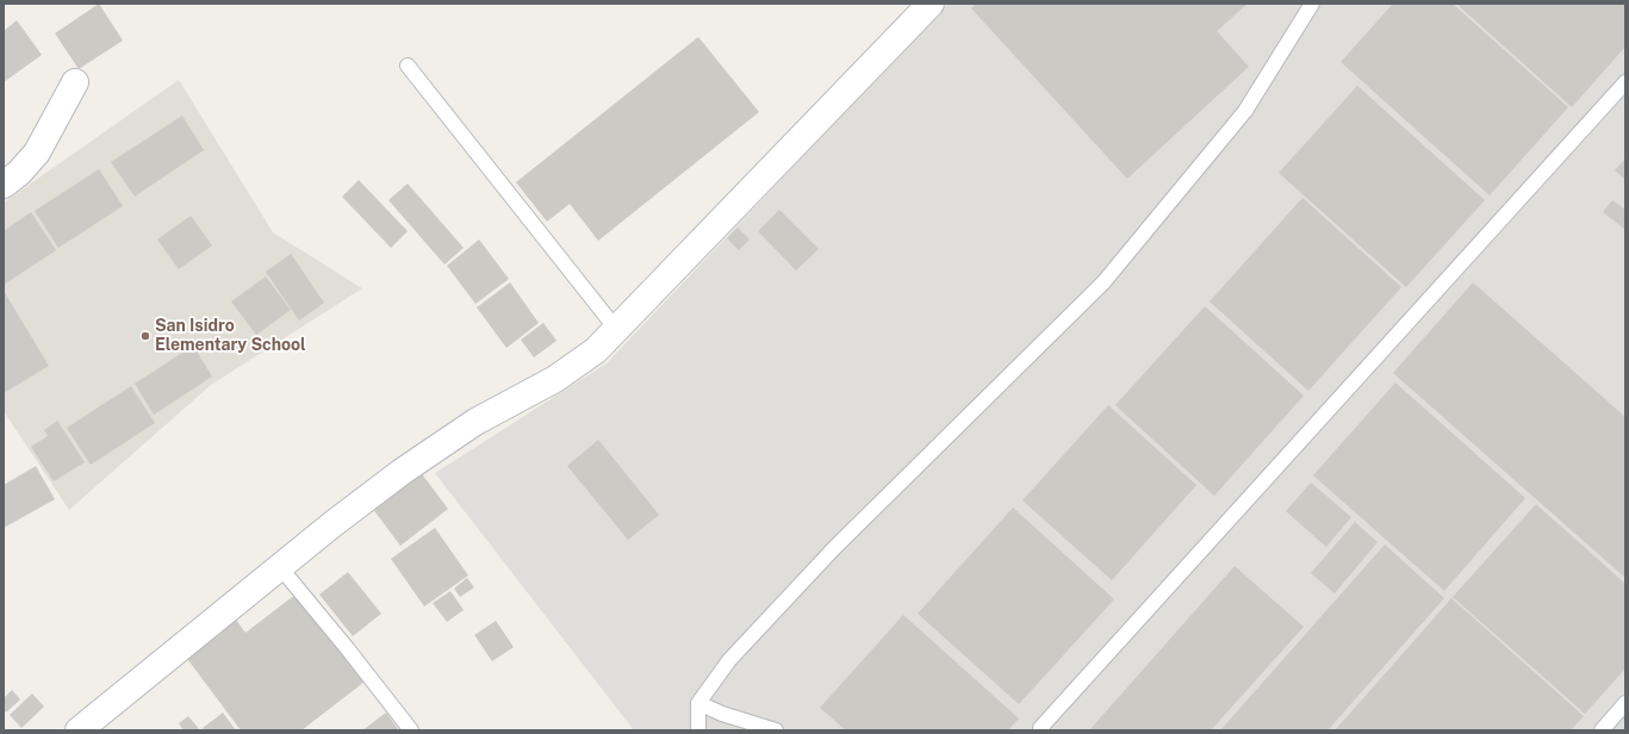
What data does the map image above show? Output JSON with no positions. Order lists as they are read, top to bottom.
{
  "places": ["San Isidro Elementary School"]
}
